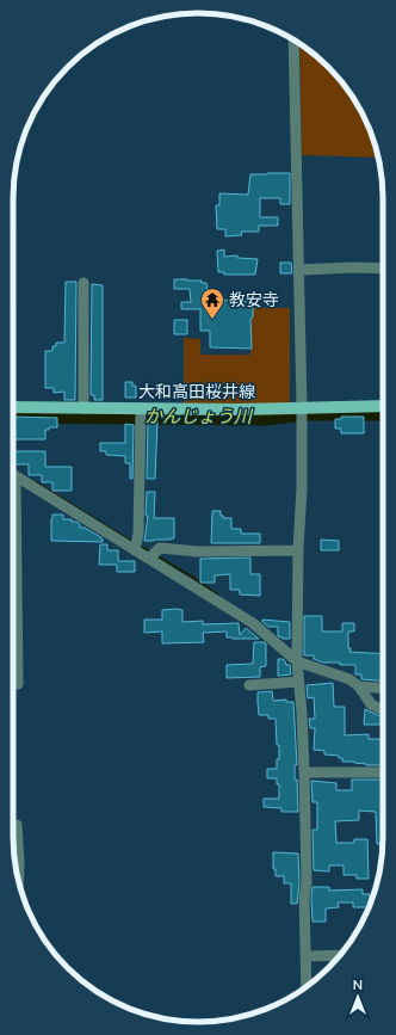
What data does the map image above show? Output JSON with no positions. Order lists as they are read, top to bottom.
{
  "streets": {
    "main road": ["大和高田桜井線"]
  },
  "water": ["かんじょう川"],
  "places": {
    "temple": ["教安寺"]
  },
  "north": "top"
}
